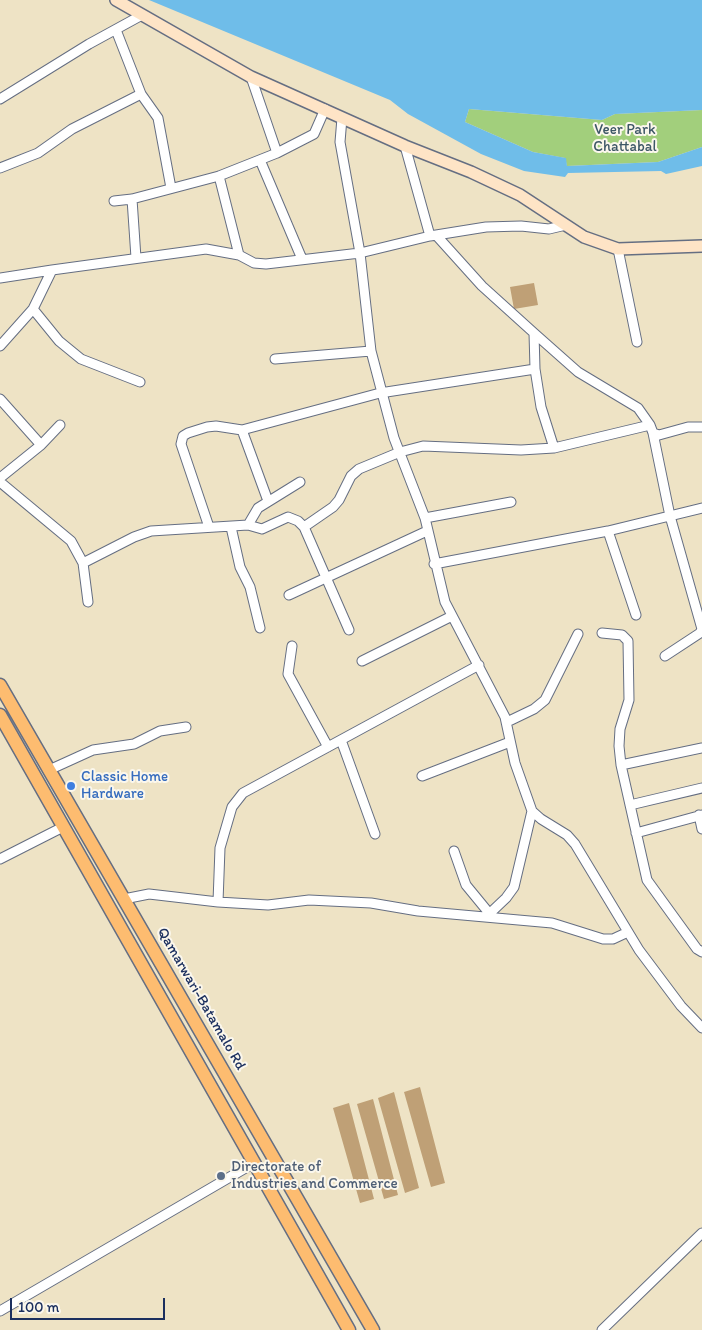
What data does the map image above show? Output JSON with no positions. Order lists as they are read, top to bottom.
{
  "streets": {
    "main road": ["Qamarwari-Batamalo Rd"]
  },
  "parks": ["Veer Park Chattabal"],
  "places": ["Classic Home Hardware", "Directorate of Industries and Commerce"],
  "scale_bar": "100 m"
}
